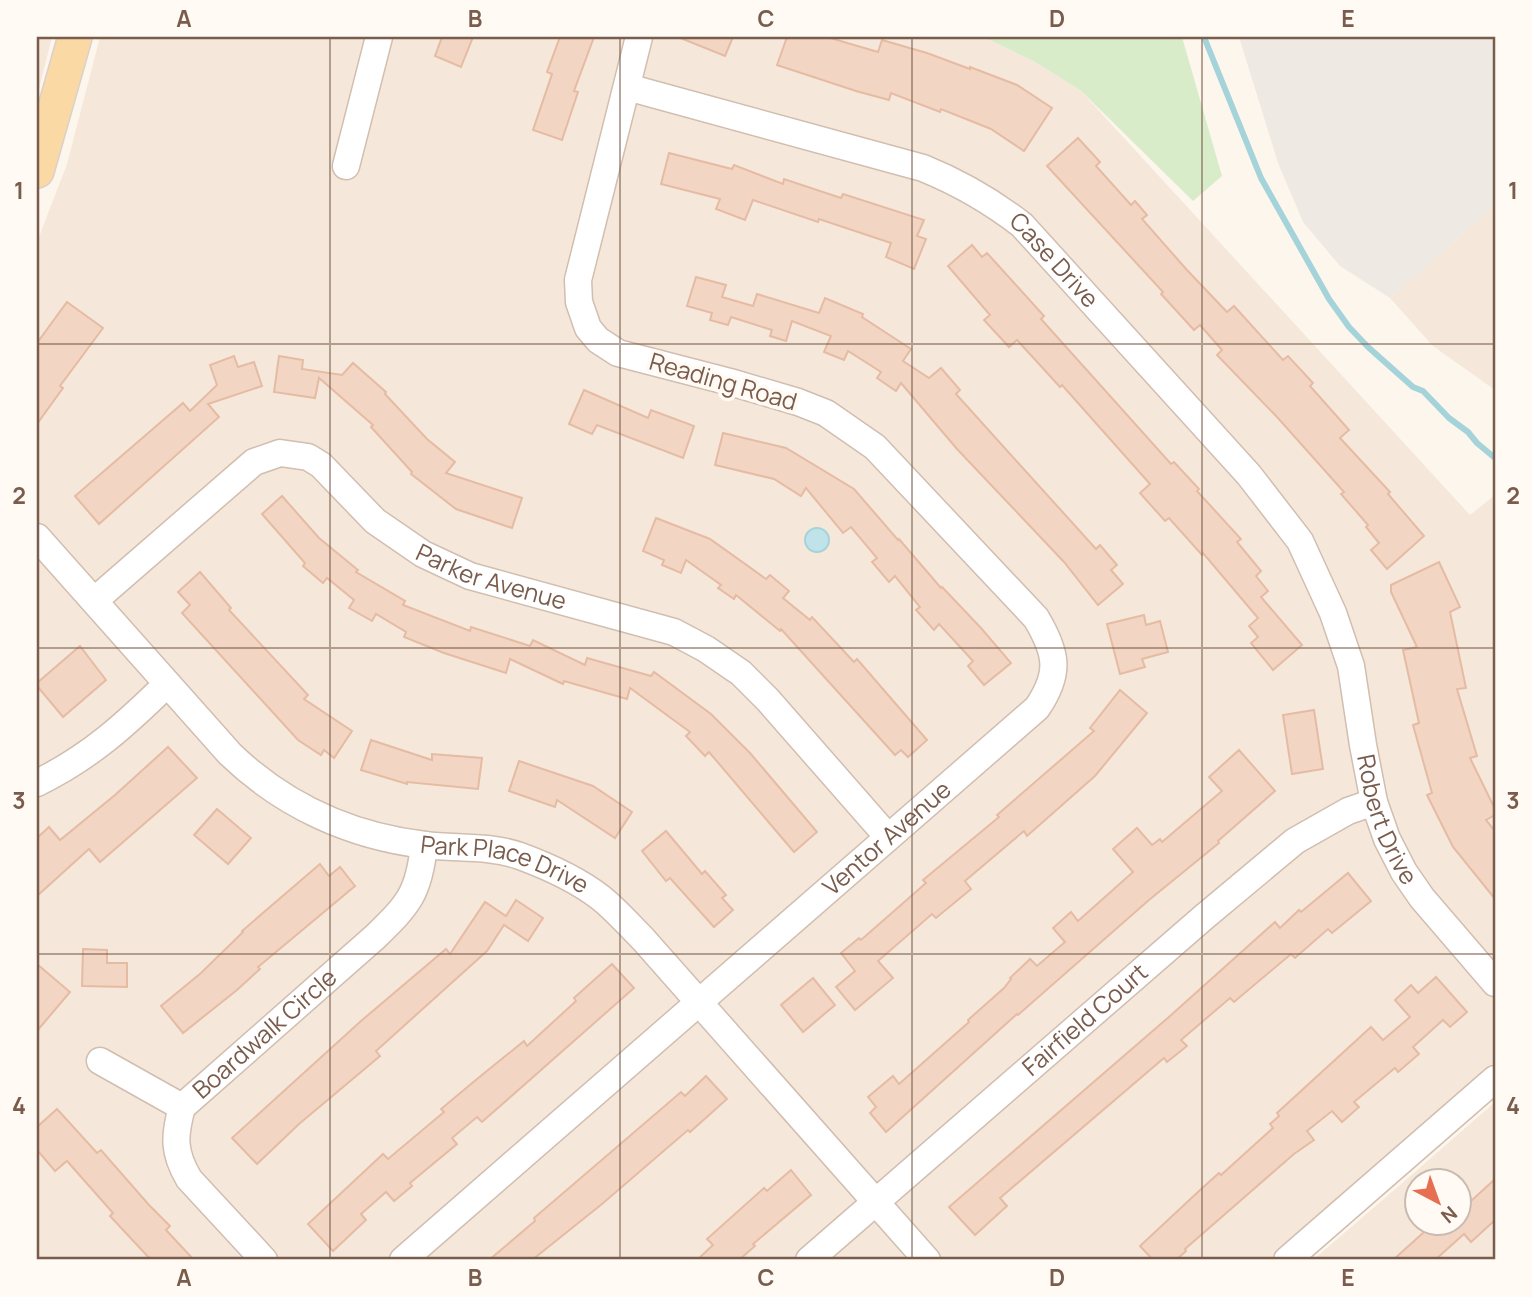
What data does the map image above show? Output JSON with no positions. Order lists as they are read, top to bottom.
{
  "streets": {
    "street": [
      "Case Drive",
      "Reading Road",
      "Parker Avenue",
      "Robert Drive",
      "Ventor Avenue",
      "Park Place Drive",
      "Fairfield Court",
      "Boardwalk Circle"
    ]
  },
  "crossings": [
    ["Case Drive", "Reading Road"],
    ["Case Drive", "Robert Drive"],
    ["Reading Road", "Ventor Avenue"],
    ["Parker Avenue", "Ventor Avenue"],
    ["Parker Avenue", "Park Place Drive"],
    ["Robert Drive", "Fairfield Court"],
    ["Ventor Avenue", "Park Place Drive"],
    ["Park Place Drive", "Fairfield Court"],
    ["Park Place Drive", "Boardwalk Circle"]
  ],
  "north": "bottom right",
  "grid": {
    "columns": [
      "A",
      "B",
      "C",
      "D",
      "E"
    ],
    "rows": [
      "1",
      "2",
      "3",
      "4"
    ]
  }
}
